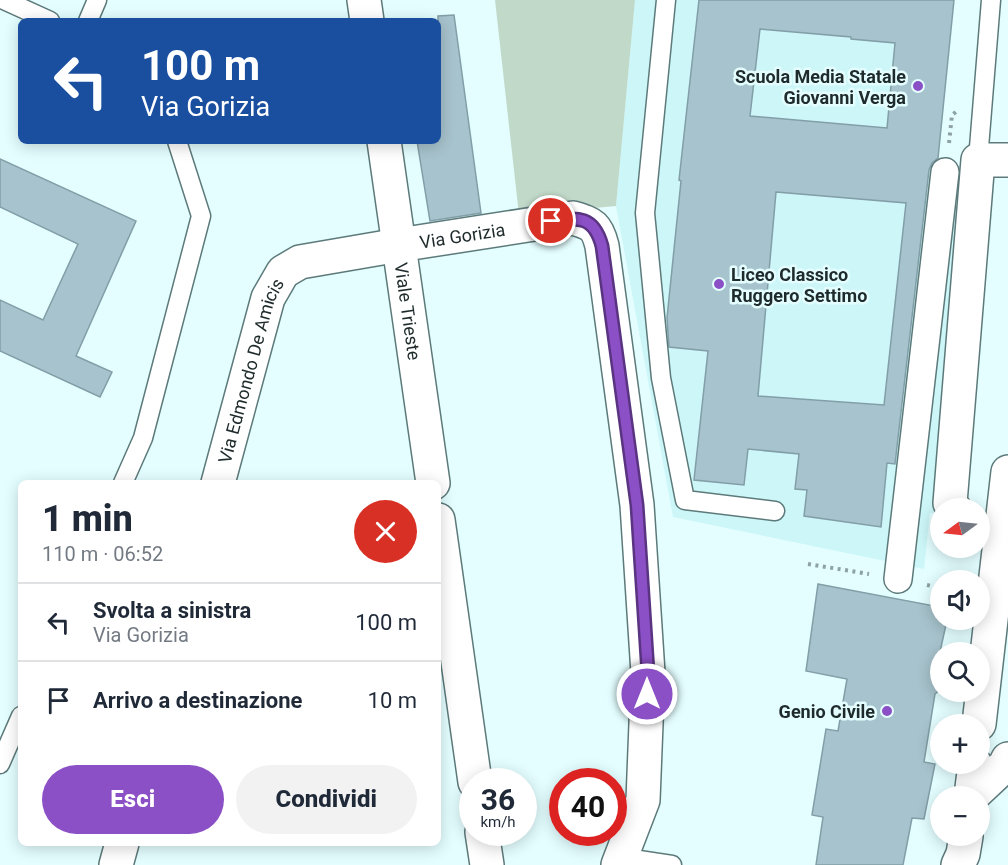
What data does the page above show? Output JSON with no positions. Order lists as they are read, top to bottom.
{
  "streets": {
    "street": ["Via Gorizia", "Viale Trieste", "Via Edmondo De Amicis"]
  },
  "crossings": [
    ["Via Gorizia", "Viale Trieste"],
    ["Via Gorizia", "Via Edmondo De Amicis"],
    ["Viale Trieste", "Via Edmondo De Amicis"]
  ],
  "places": ["Scuola Media Statale Giovanni Verga", "Liceo Classico Ruggero Settimo", "Genio Civile"],
  "north": "left",
  "page": {
    "turn": ["100 m", "Via Gorizia"],
    "heading": ["1 min", "110 m · 06:52"],
    "map_buttons": ["+", "−"],
    "list": [
      {
        "name": "Svolta a sinistra",
        "note": "Via Gorizia",
        "value": "100 m"
      },
      {
        "name": "Arrivo a destinazione",
        "value": "10 m"
      }
    ],
    "buttons": ["Esci", "Condividi"],
    "speed": "36 km/h",
    "limit": "40"
  }
}
